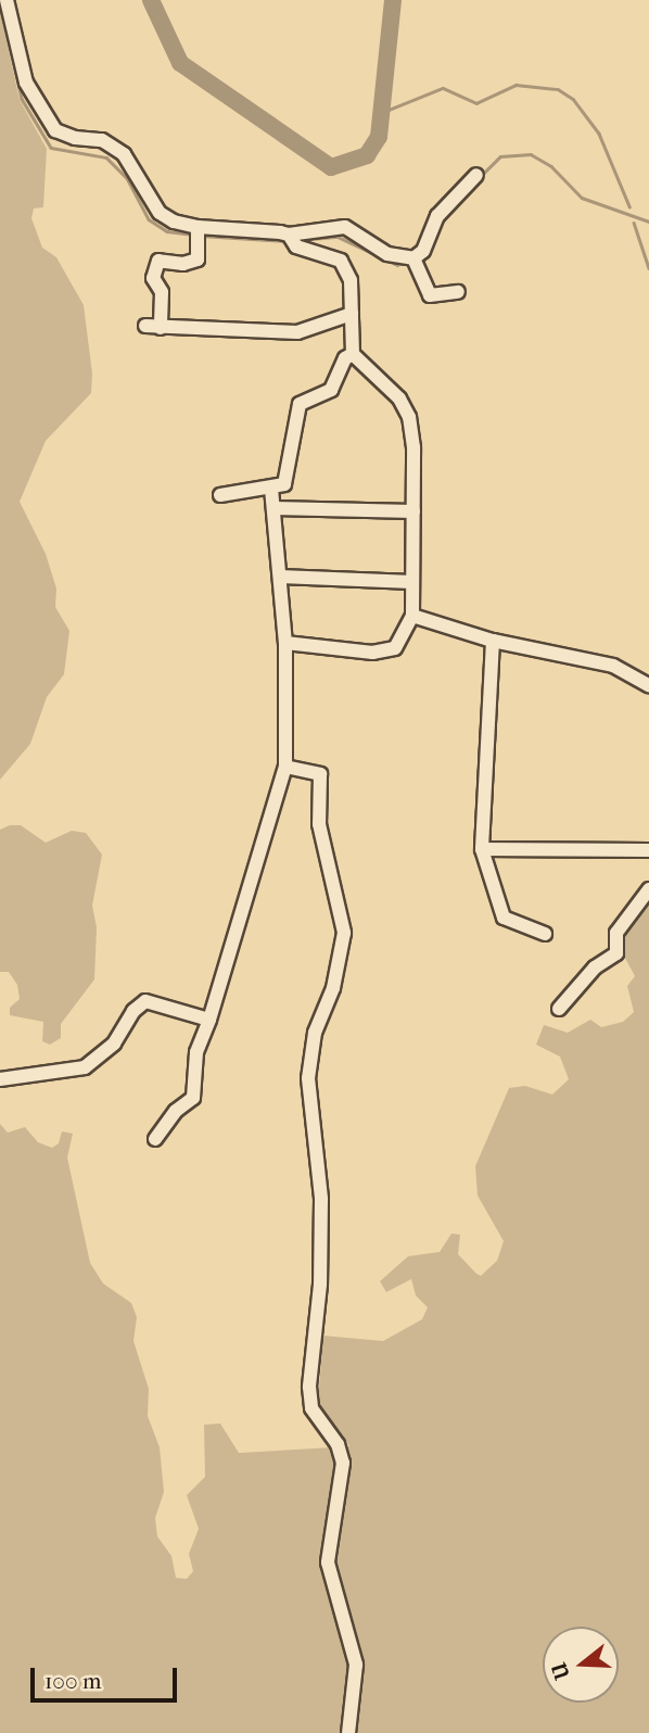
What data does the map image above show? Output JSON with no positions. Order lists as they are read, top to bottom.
{
  "scale_bar": "100 m",
  "north": "left"
}
